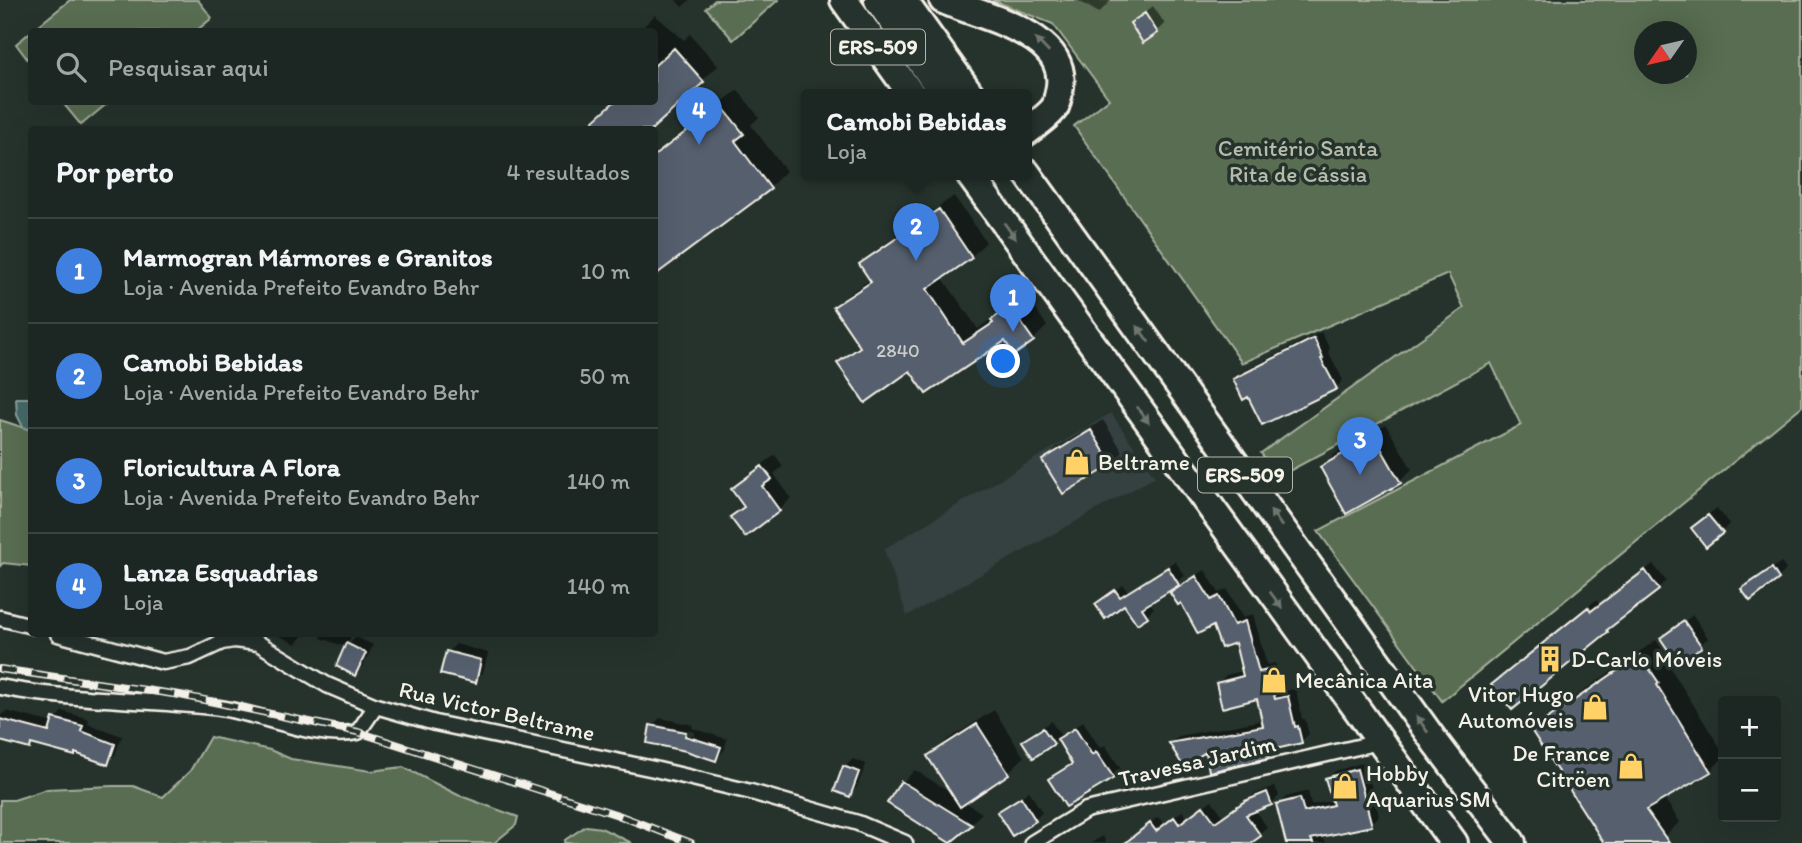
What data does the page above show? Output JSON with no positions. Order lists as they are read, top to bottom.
{
  "streets": {
    "highway": ["ERS-509"],
    "street": ["Rua Victor Beltrame", "Travessa Jardim"]
  },
  "crossings": [
    ["ERS-509", "Travessa Jardim"]
  ],
  "parks": ["Cemitério Santa Rita de Cássia"],
  "places": {
    "shop": [
      "Beltrame",
      "Mecânica Aita",
      "Vitor Hugo Automóveis",
      "De France Citröen",
      "Hobby Aquarius SM"
    ],
    "building": ["D-Carlo Móveis"]
  },
  "house_numbers": ["2840"],
  "north": "bottom left",
  "page": {
    "search": "Pesquisar aqui",
    "pins": [
      "4",
      "2",
      "1",
      "3"
    ],
    "popup": ["Camobi Bebidas", "Loja"],
    "heading": ["Por perto", "4 resultados"],
    "list": [
      {
        "mark": "1",
        "name": "Marmogran Mármores e Granitos",
        "note": "Loja · Avenida Prefeito Evandro Behr",
        "value": "10 m"
      },
      {
        "mark": "2",
        "name": "Camobi Bebidas",
        "note": "Loja · Avenida Prefeito Evandro Behr",
        "value": "50 m"
      },
      {
        "mark": "3",
        "name": "Floricultura A Flora",
        "note": "Loja · Avenida Prefeito Evandro Behr",
        "value": "140 m"
      },
      {
        "mark": "4",
        "name": "Lanza Esquadrias",
        "note": "Loja",
        "value": "140 m"
      }
    ],
    "map_buttons": ["+", "−"]
  }
}
